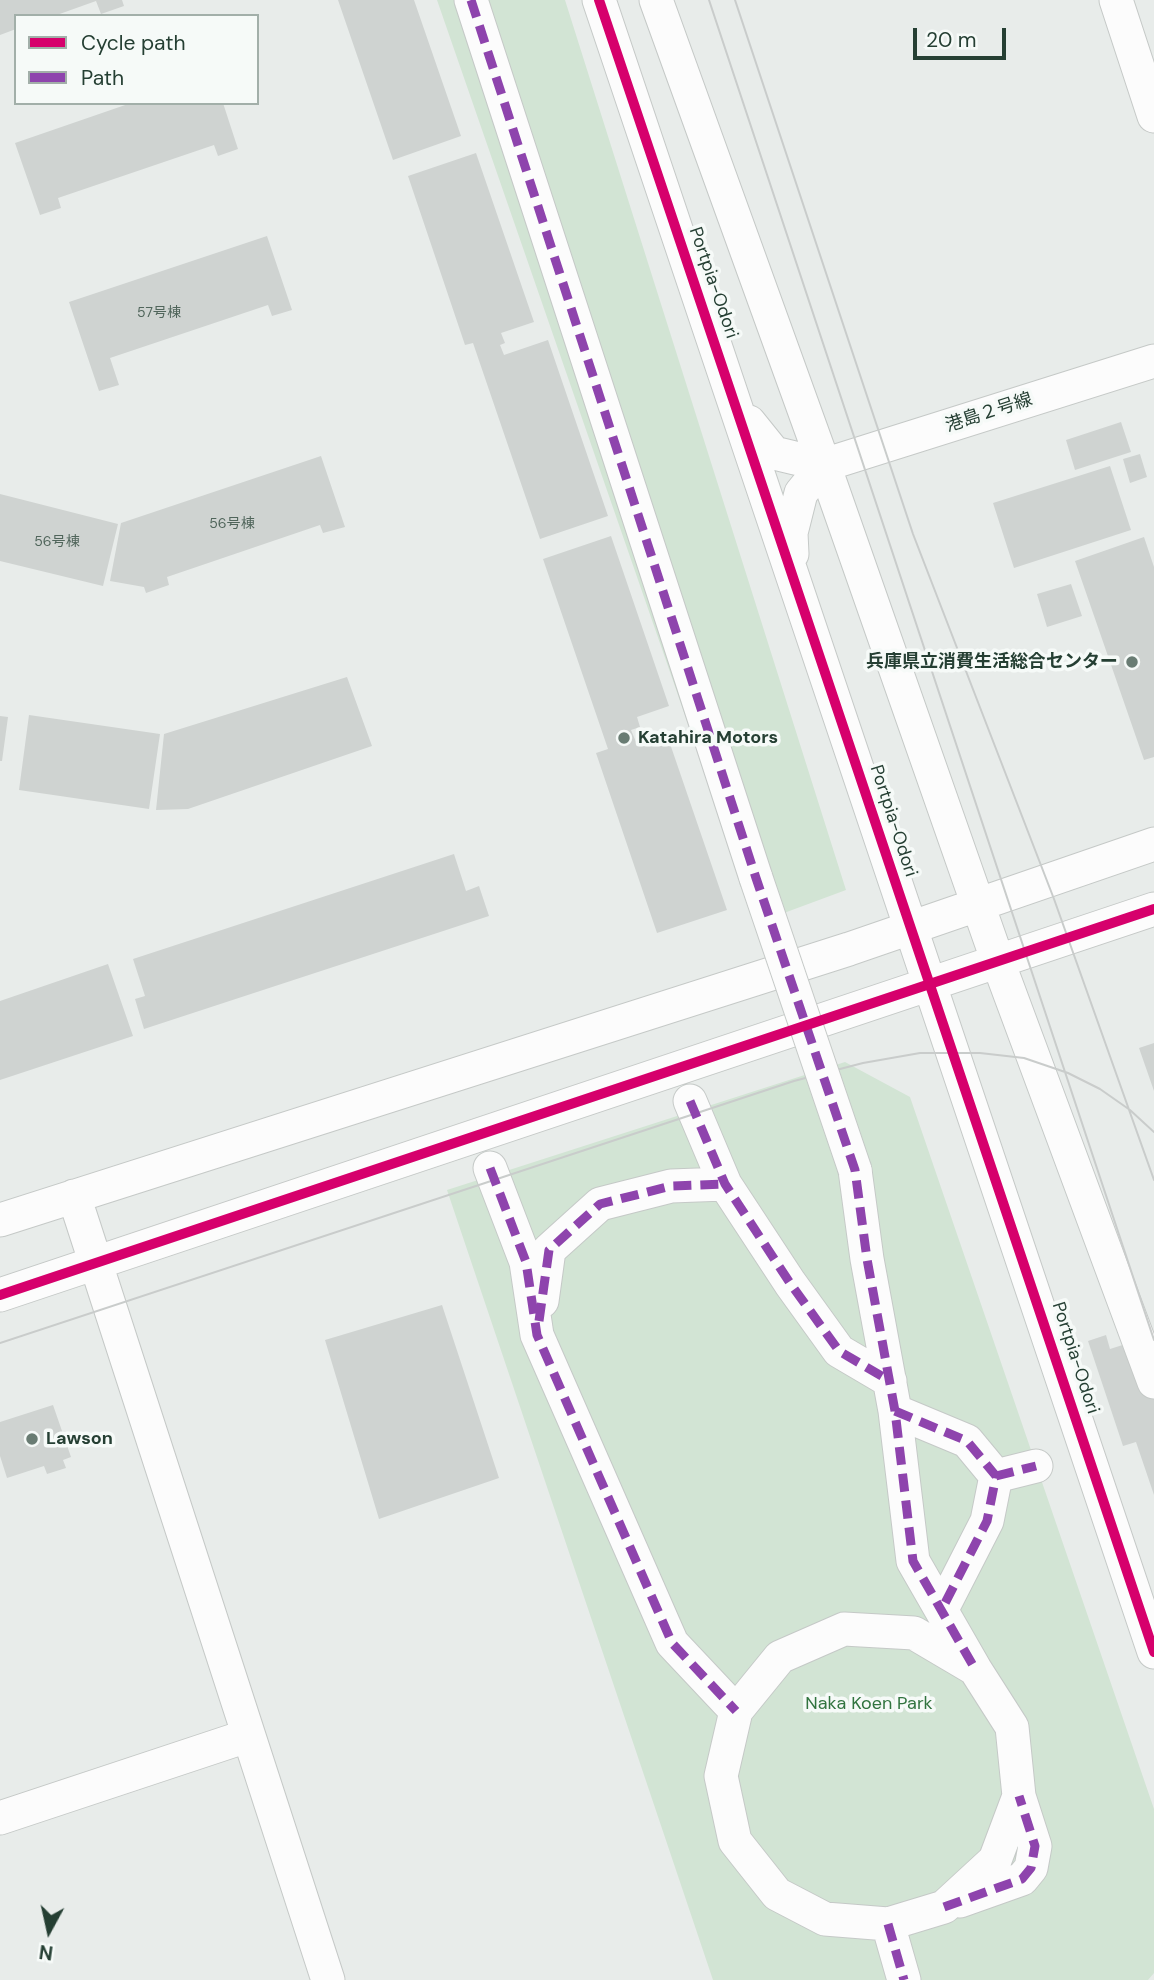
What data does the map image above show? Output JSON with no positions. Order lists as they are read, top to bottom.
{
  "streets": {
    "street": ["Portpia-Odori", "港島２号線"]
  },
  "parks": ["Naka Koen Park"],
  "places": ["兵庫県立消費生活総合センター", "Katahira Motors", "Lawson"],
  "house_numbers": ["57号棟", "56号棟", "56号棟"],
  "legend": ["Cycle path", "Path"],
  "scale_bar": "20 m",
  "north": "bottom"
}
